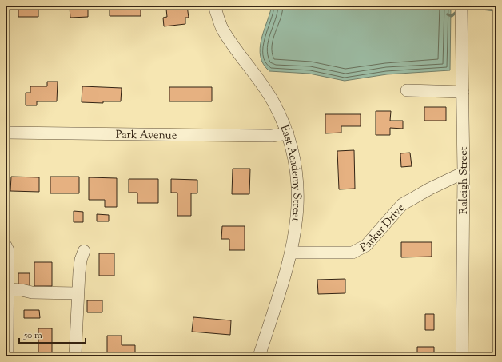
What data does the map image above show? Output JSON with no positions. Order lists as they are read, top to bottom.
{
  "streets": {
    "street": [
      "Park Avenue",
      "East Academy Street",
      "Raleigh Street",
      "Parker Drive"
    ]
  },
  "crossings": [
    ["Park Avenue", "East Academy Street"],
    ["East Academy Street", "Parker Drive"],
    ["Raleigh Street", "Parker Drive"]
  ],
  "scale_bar": "50 m"
}
